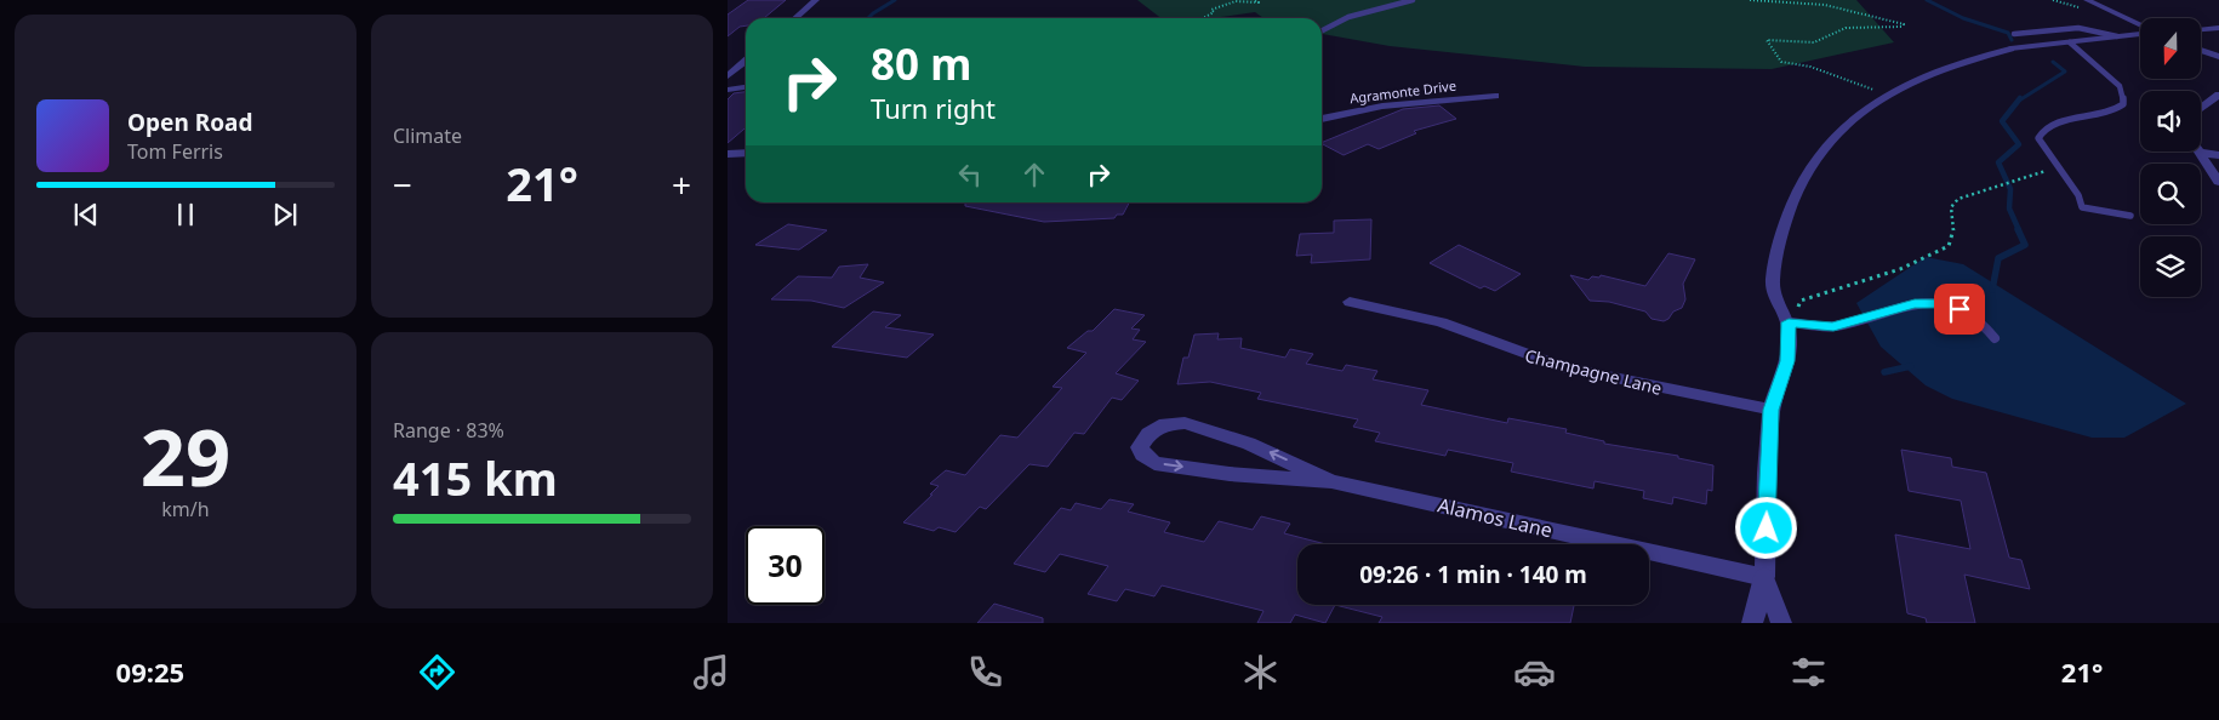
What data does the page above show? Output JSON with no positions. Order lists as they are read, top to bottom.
{
  "streets": {
    "street": ["Agramonte Drive", "Champagne Lane", "Alamos Lane"]
  },
  "north": "bottom",
  "page": {
    "tile": [
      "Climate",
      ["29", "km/h"],
      ["Range · 83%", "415 km"]
    ],
    "turn": ["80 m", "Turn right"],
    "song": ["Open Road", "Tom Ferris"],
    "heat": ["−", "21°", "+"],
    "limit": "30",
    "trip": "09:26 · 1 min · 140 m",
    "tabs": ["09:25", "21°"]
  }
}
